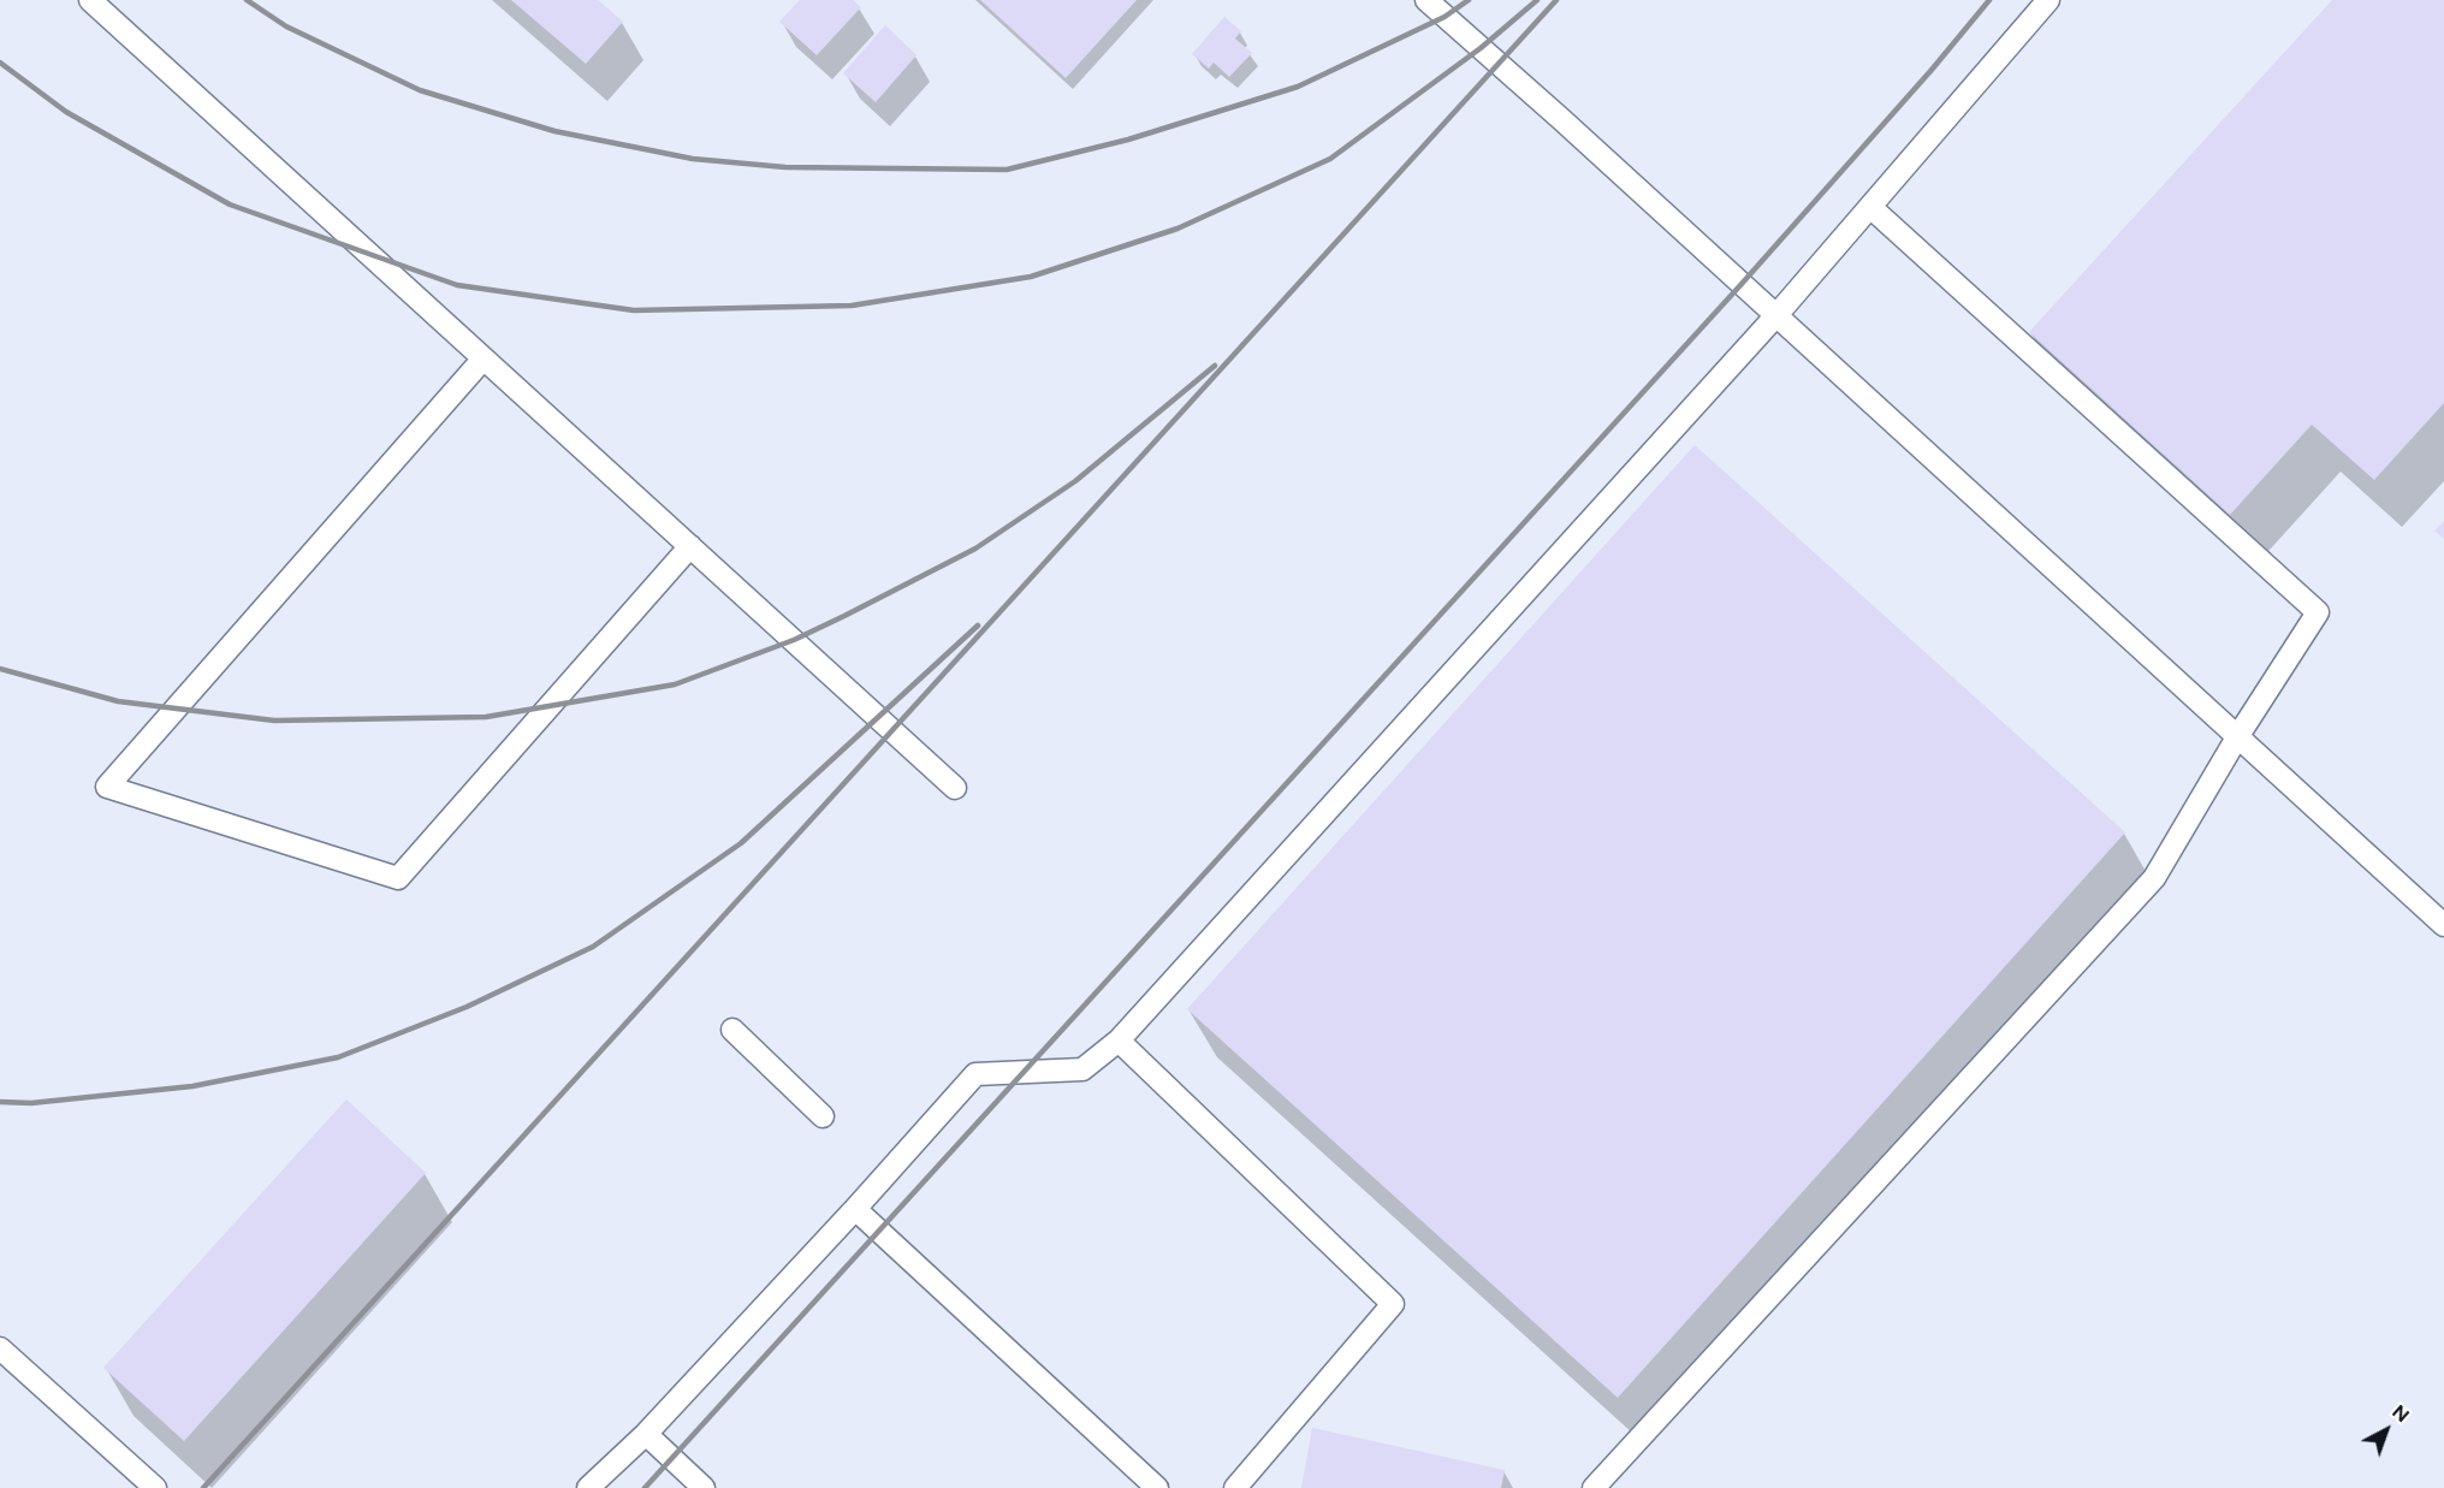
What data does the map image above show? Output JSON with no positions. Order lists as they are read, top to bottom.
{
  "north": "top right"
}
